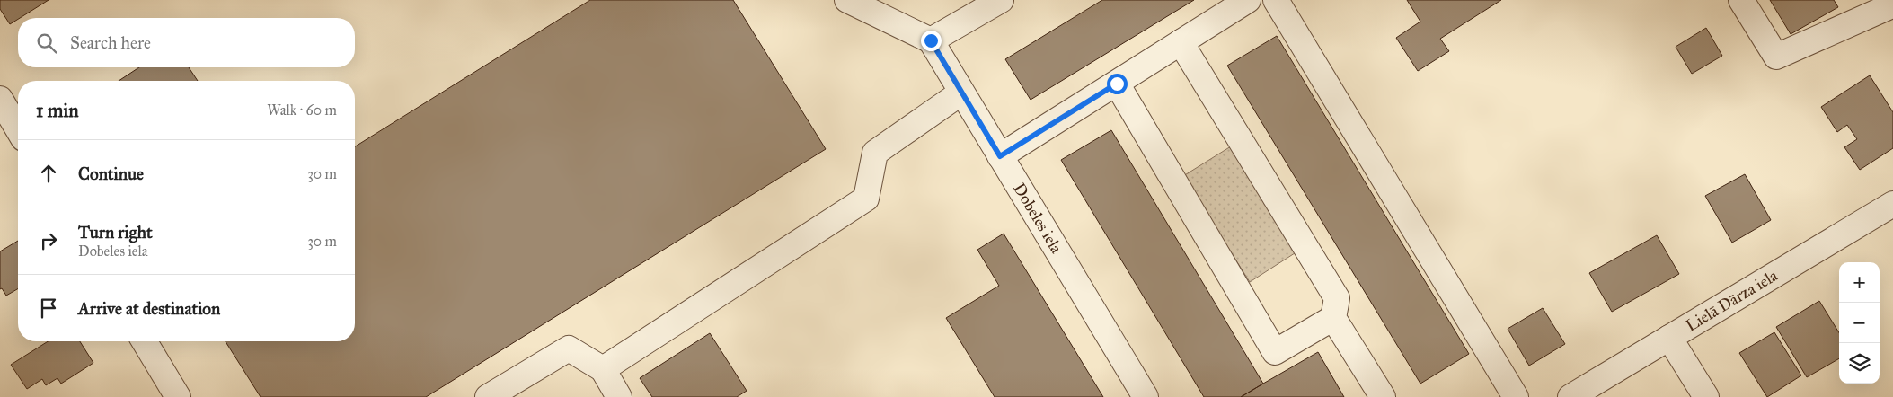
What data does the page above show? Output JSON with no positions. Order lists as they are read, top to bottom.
{
  "streets": {
    "street": ["Dobeles iela", "Lielā Dārza iela"]
  },
  "page": {
    "search": "Search here",
    "heading": ["1 min", "Walk · 60 m"],
    "list": [
      ["Continue", "30 m"],
      ["Turn right", "Dobeles iela", "30 m"],
      "Arrive at destination"
    ],
    "map_buttons": ["+", "−"]
  }
}
